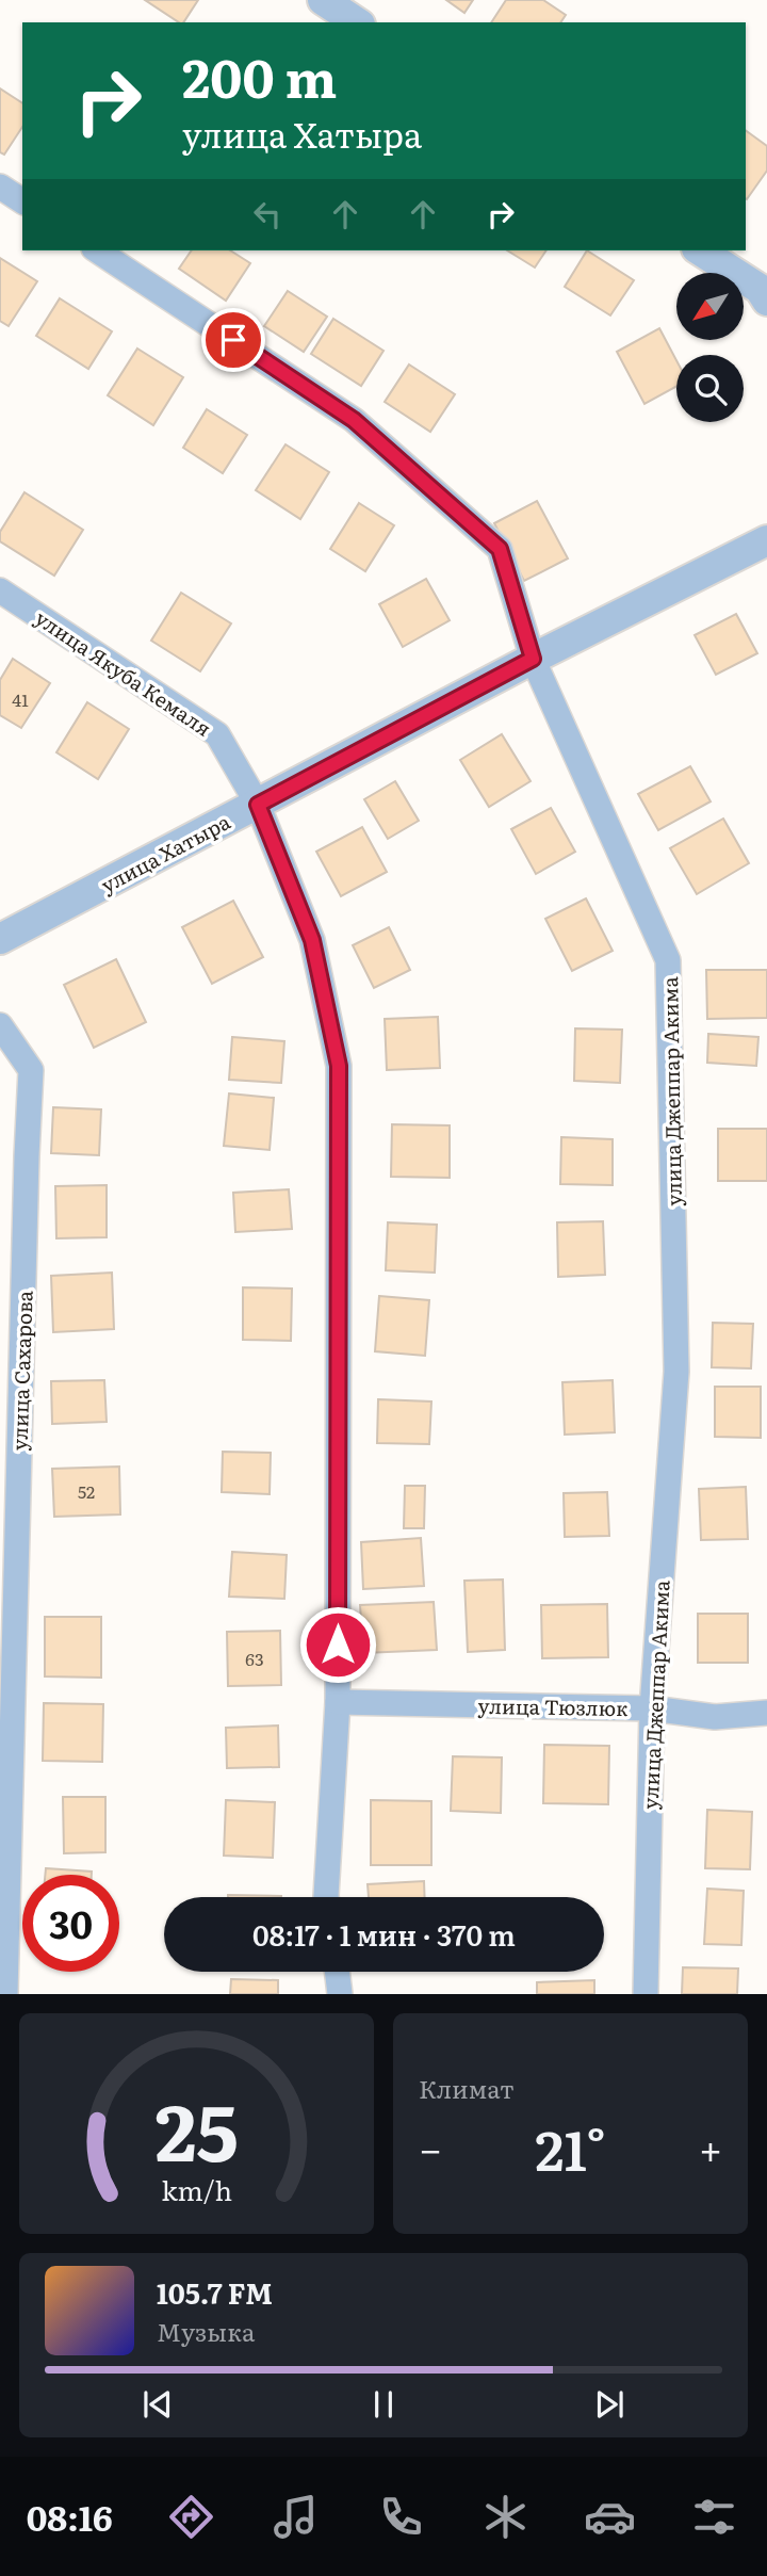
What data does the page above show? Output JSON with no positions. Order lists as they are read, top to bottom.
{
  "streets": {
    "street": [
      "улица Якуба Кемаля",
      "улица Хатыра",
      "улица Джеппар Акима",
      "улица Сахарова",
      "улица Тюзлюк"
    ]
  },
  "crossings": [
    ["улица Якуба Кемаля", "улица Хатыра"],
    ["улица Якуба Кемаля", "улица Тюзлюк"],
    ["улица Хатыра", "улица Джеппар Акима"],
    ["улица Джеппар Акима", "улица Тюзлюк"]
  ],
  "house_numbers": ["41", "52", "63"],
  "north": "bottom left",
  "page": {
    "turn": ["200 m", "улица Хатыра"],
    "limit": "30",
    "trip": "08:17 · 1 мин · 370 m",
    "tile": "Климат",
    "heat": ["−", "21°", "+"],
    "song": ["105.7 FM", "Музыка"],
    "tabs": "08:16",
    "gauge": ["25", "km/h"]
  }
}
